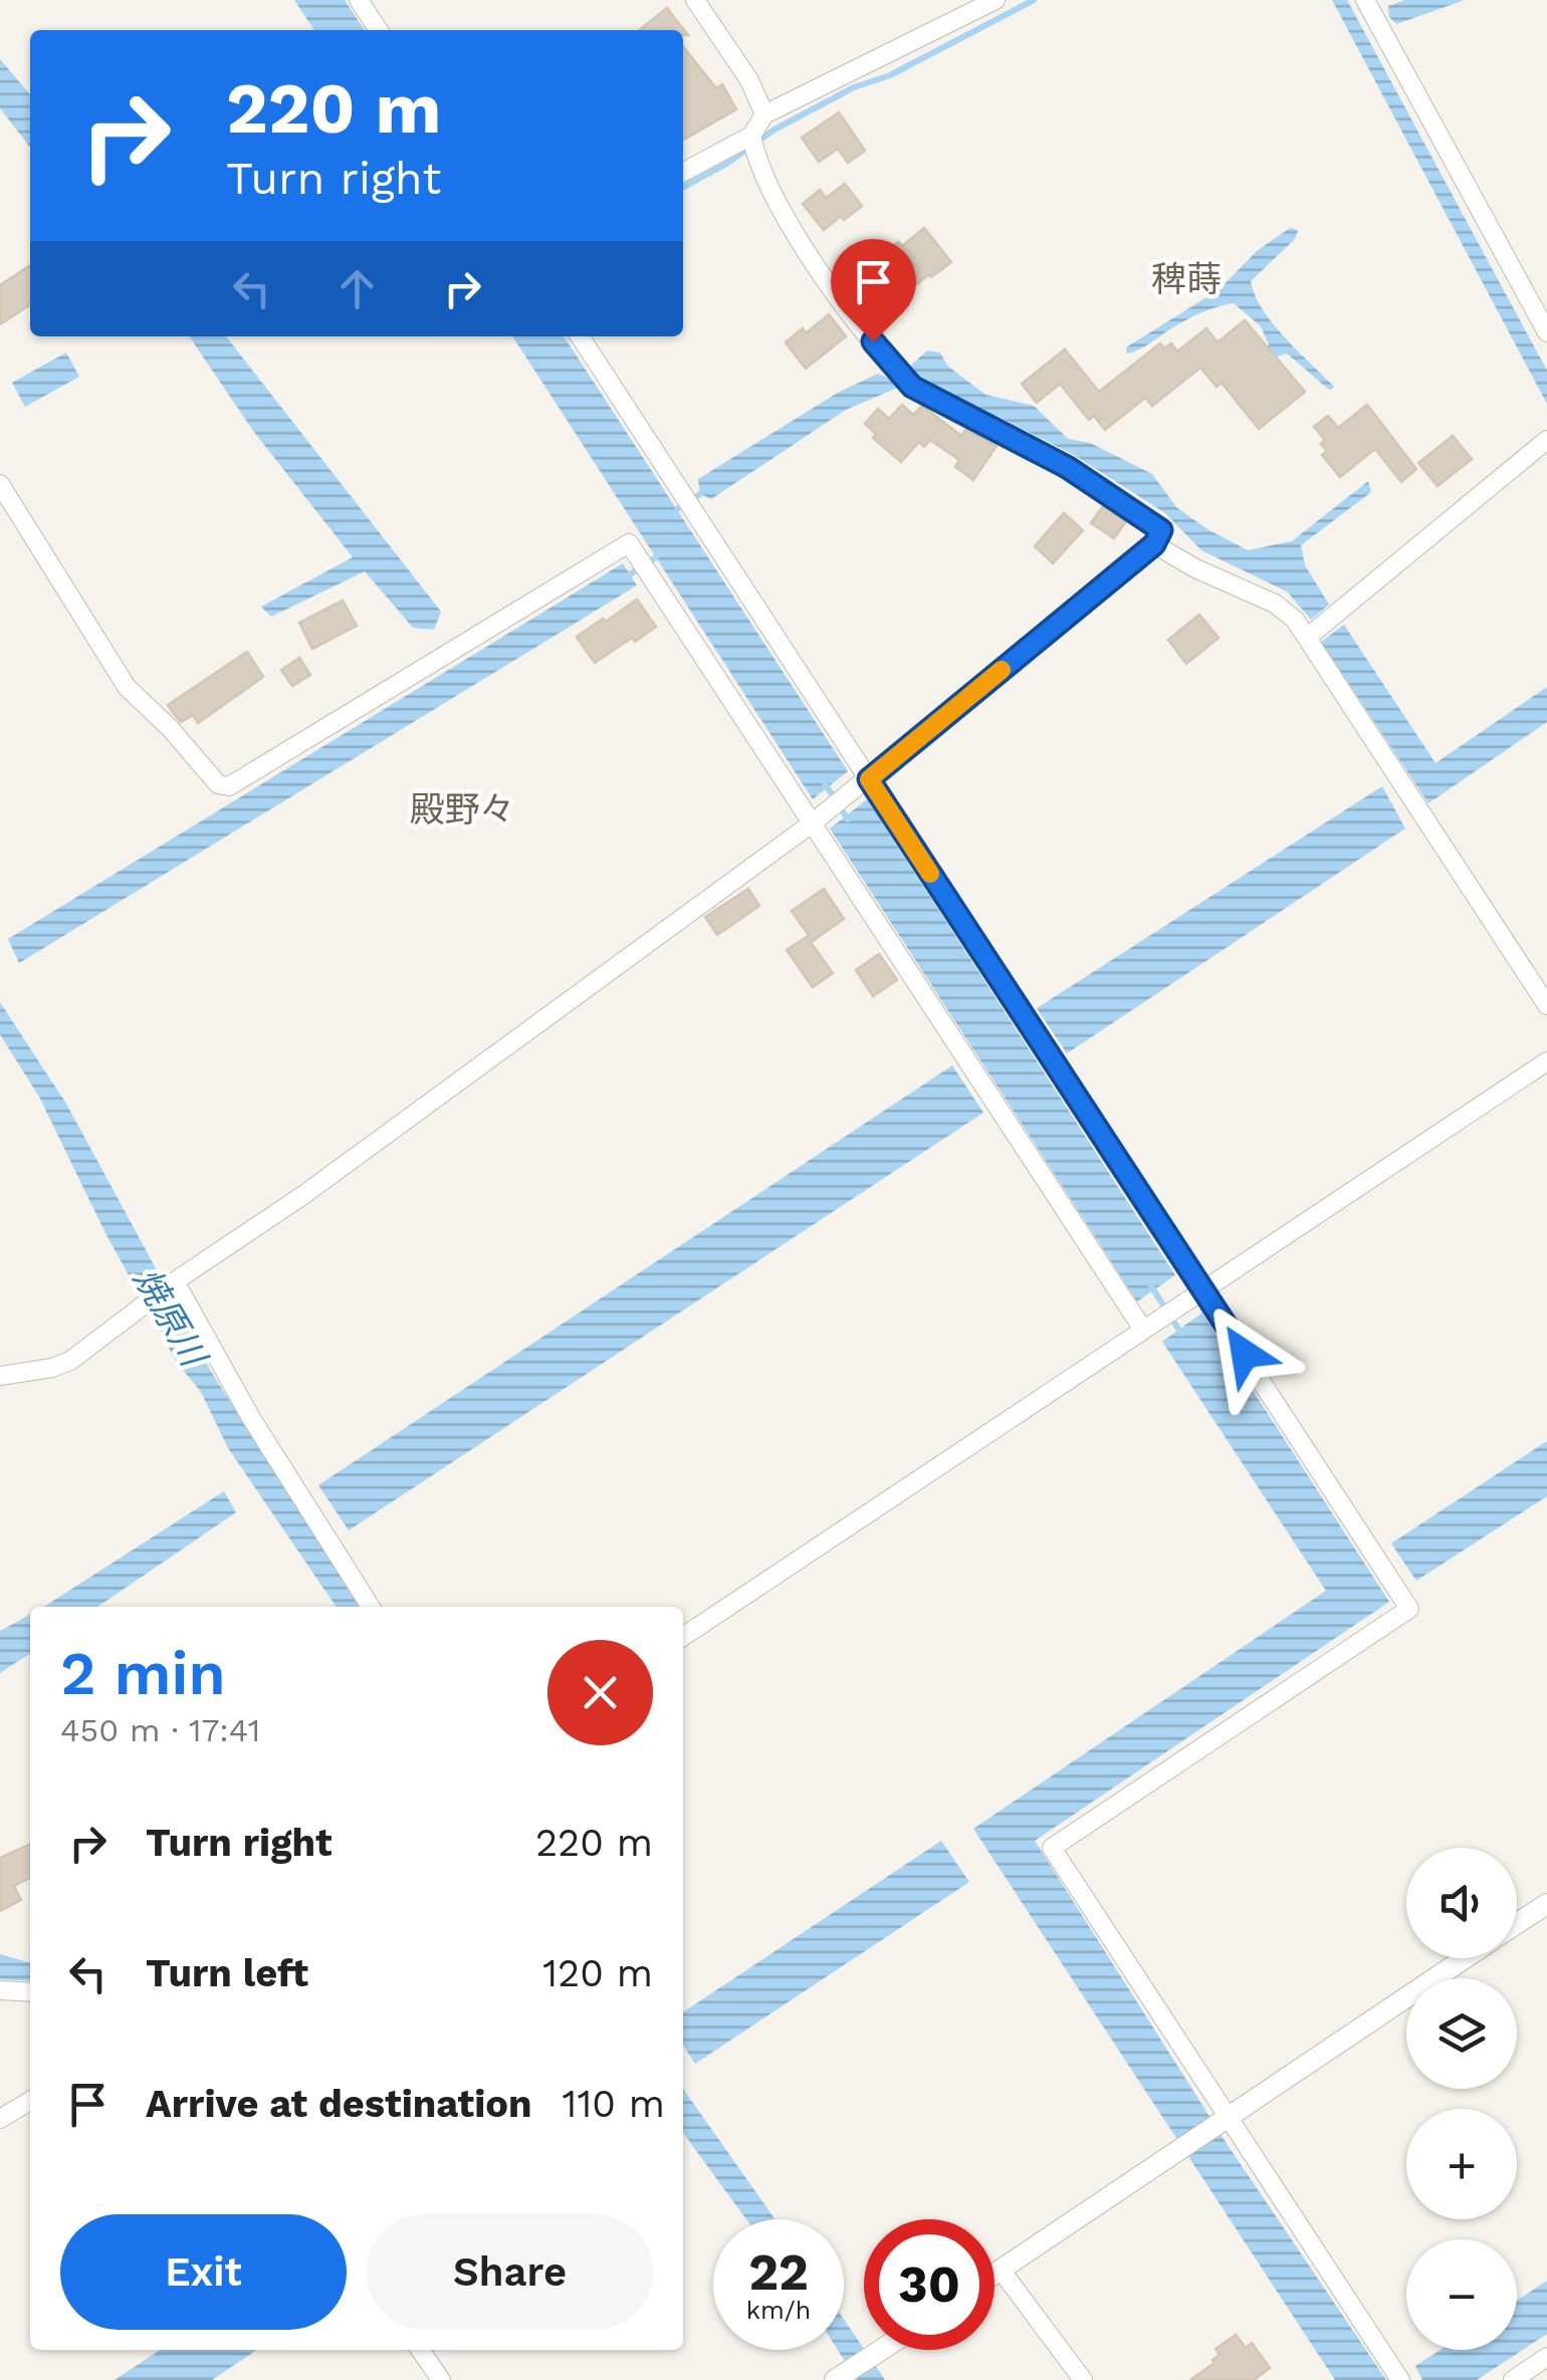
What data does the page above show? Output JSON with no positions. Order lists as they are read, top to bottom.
{
  "districts": ["稗蒔", "殿野々"],
  "water": ["焼原川"],
  "page": {
    "turn": ["220 m", "Turn right"],
    "heading": ["2 min", "450 m · 17:41"],
    "list": [
      {
        "name": "Turn right",
        "value": "220 m"
      },
      {
        "name": "Turn left",
        "value": "120 m"
      },
      {
        "name": "Arrive at destination",
        "value": "110 m"
      }
    ],
    "map_buttons": ["+", "−"],
    "buttons": ["Exit", "Share"],
    "speed": "22 km/h",
    "limit": "30"
  }
}
